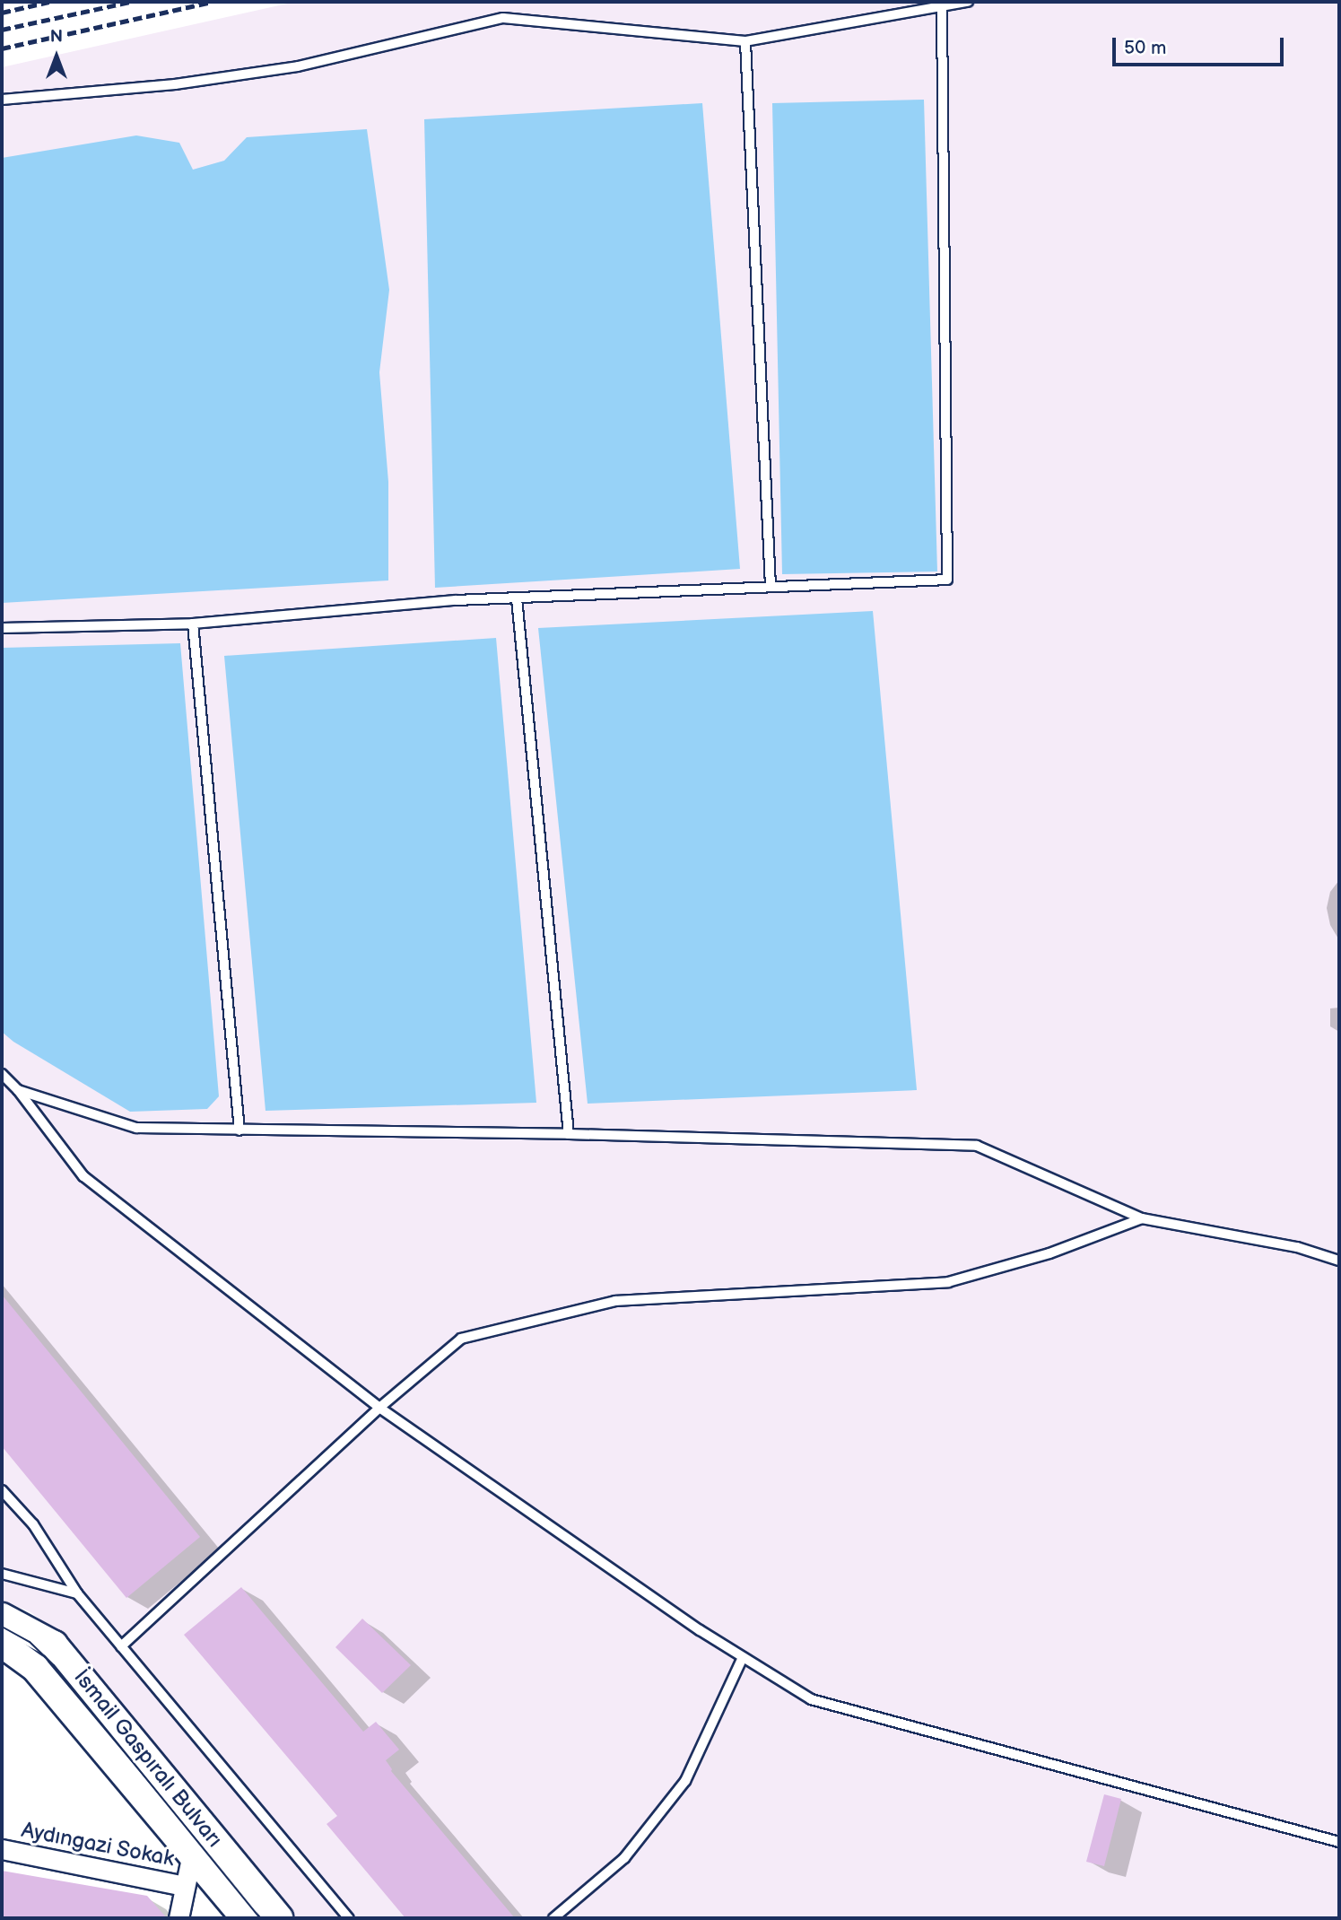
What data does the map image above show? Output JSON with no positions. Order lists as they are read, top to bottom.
{
  "streets": {
    "main road": ["İsmail Gaspıralı Bulvarı"],
    "street": ["Aydıngazi Sokak"]
  },
  "scale_bar": "50 m",
  "north": "top"
}
